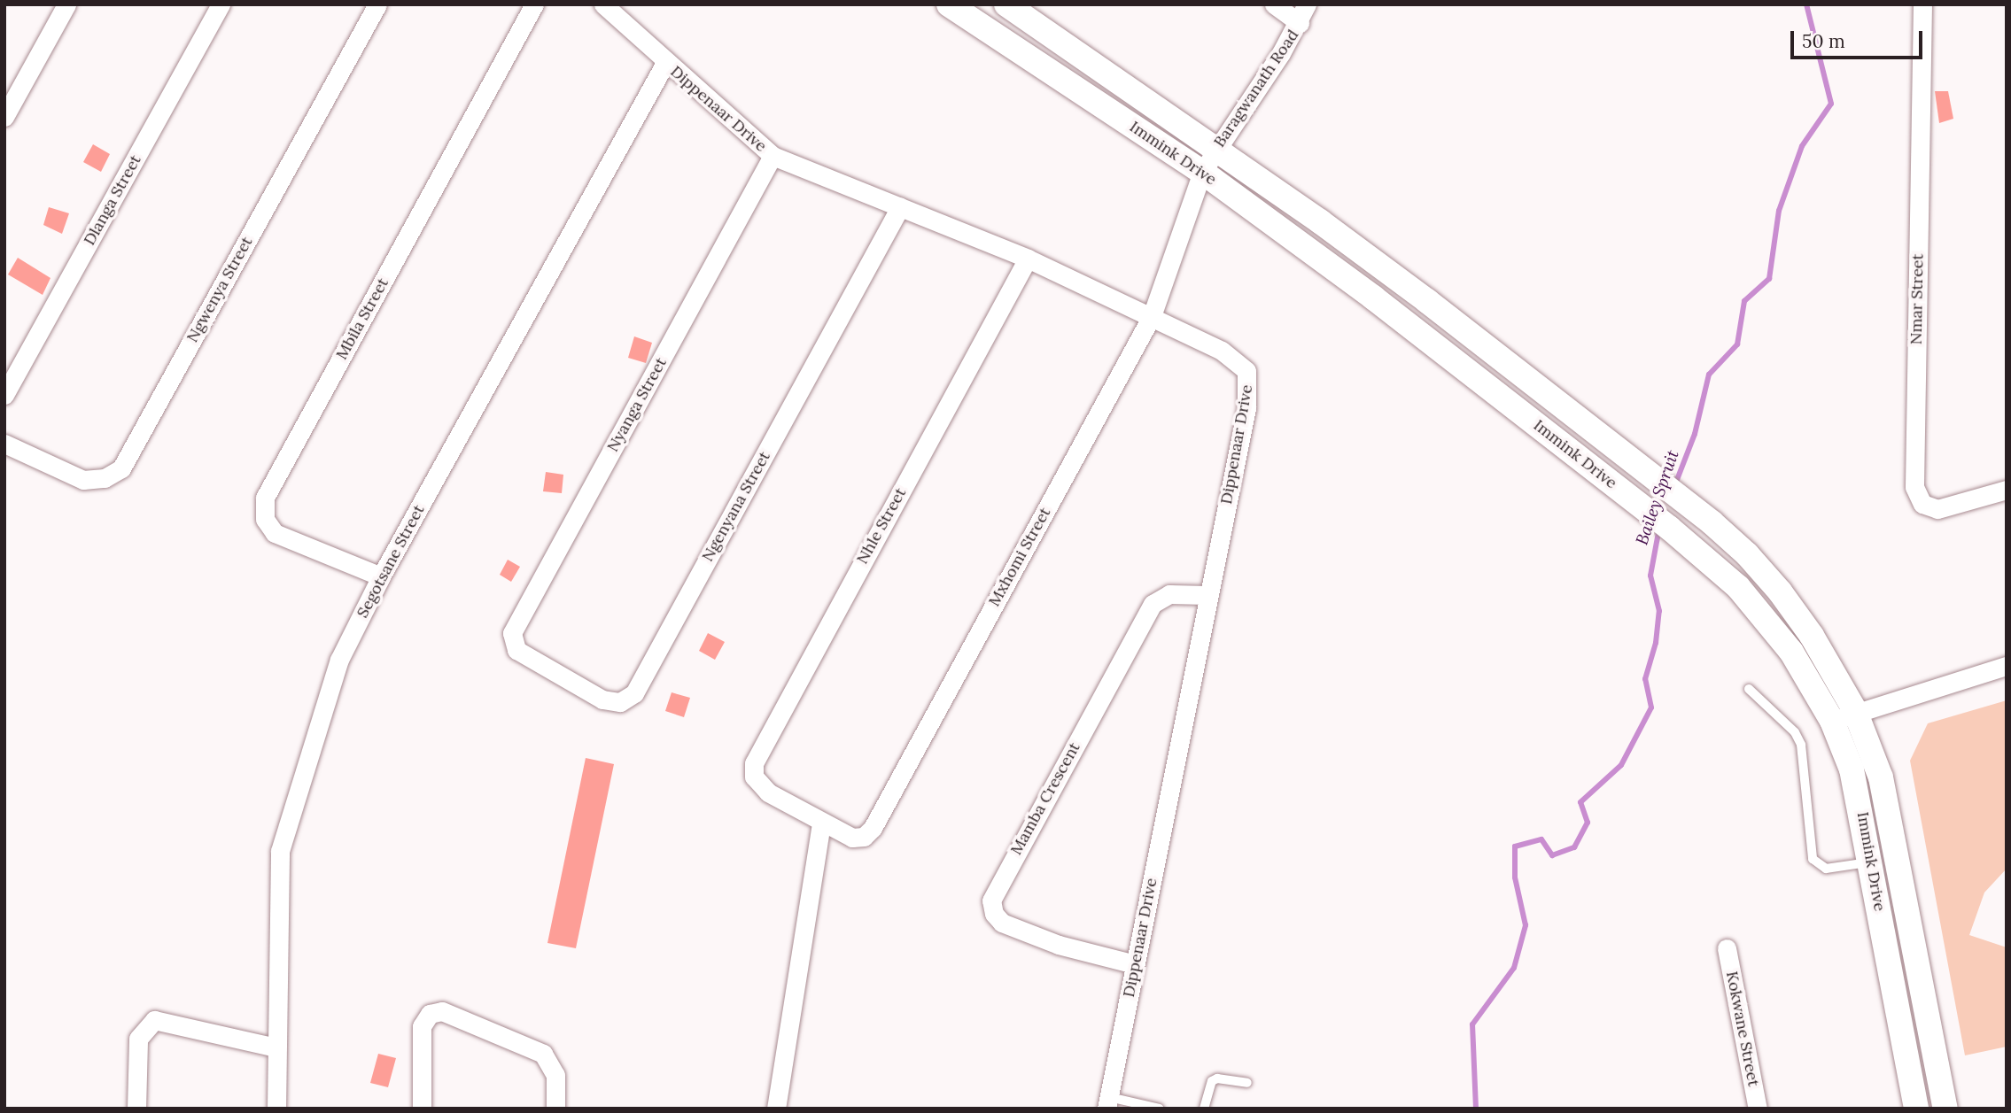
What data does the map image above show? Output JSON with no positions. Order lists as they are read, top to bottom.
{
  "streets": {
    "main road": ["Immink Drive"],
    "street": [
      "Baragwanath Road",
      "Dippenaar Drive",
      "Dlanga Street",
      "Ngwenya Street",
      "Nmar Street",
      "Mbila Street",
      "Nyanga Street",
      "Ngenyana Street",
      "Nhle Street",
      "Mxhomi Street",
      "Segotsane Street",
      "Mamba Crescent",
      "Kokwane Street"
    ]
  },
  "crossings": [
    ["Baragwanath Road", "Immink Drive"],
    ["Baragwanath Road", "Mxhomi Street"],
    ["Dippenaar Drive", "Nyanga Street"],
    ["Dippenaar Drive", "Ngenyana Street"],
    ["Dippenaar Drive", "Nhle Street"],
    ["Dippenaar Drive", "Mxhomi Street"],
    ["Dippenaar Drive", "Segotsane Street"],
    ["Dippenaar Drive", "Mamba Crescent"],
    ["Immink Drive", "Mxhomi Street"],
    ["Mbila Street", "Segotsane Street"],
    ["Nyanga Street", "Ngenyana Street"],
    ["Nhle Street", "Mxhomi Street"]
  ],
  "water": ["Bailey Spruit"],
  "scale_bar": "50 m"
}
